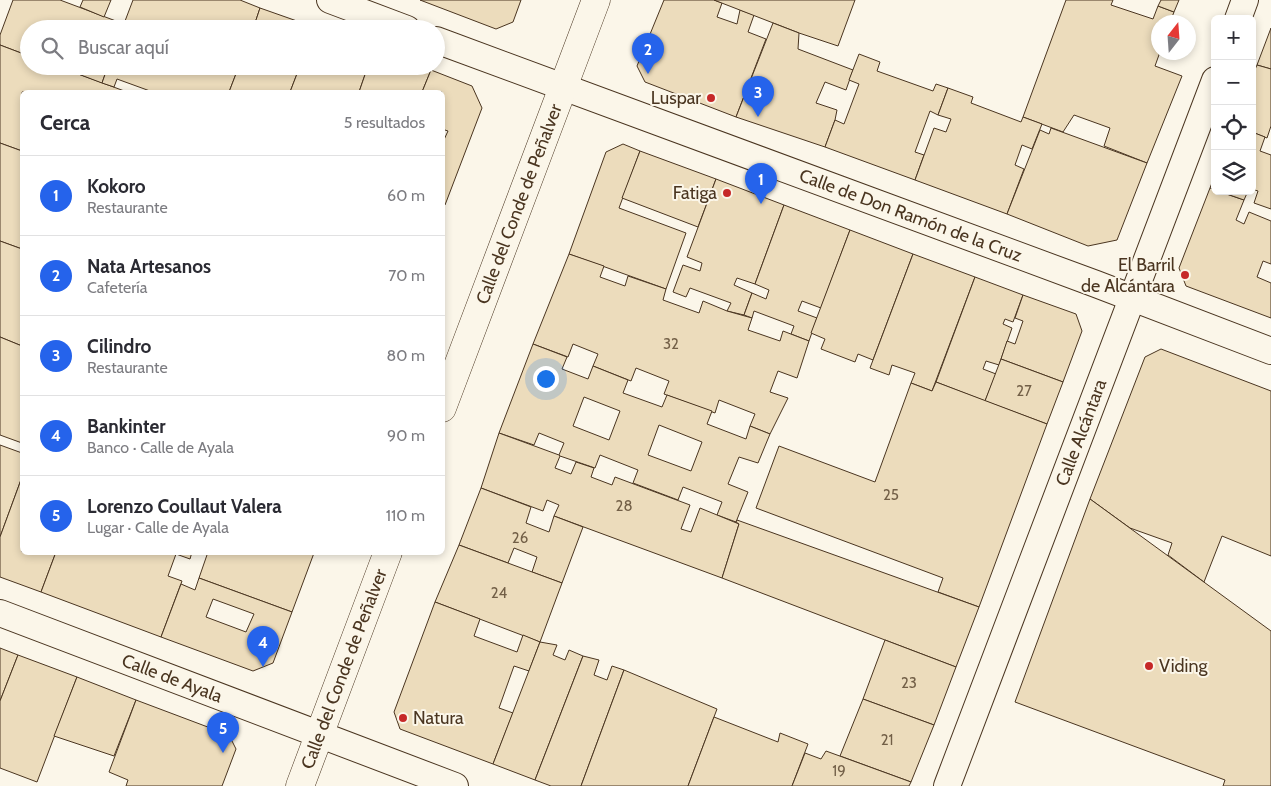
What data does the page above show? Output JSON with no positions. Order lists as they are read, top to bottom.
{
  "streets": {
    "street": [
      "Calle del Conde de Peñalver",
      "Calle de Don Ramón de la Cruz",
      "Calle Alcántara",
      "Calle de Ayala"
    ]
  },
  "crossings": [
    ["Calle del Conde de Peñalver", "Calle de Don Ramón de la Cruz"],
    ["Calle del Conde de Peñalver", "Calle de Ayala"],
    ["Calle de Don Ramón de la Cruz", "Calle Alcántara"]
  ],
  "places": [
    "Luspar",
    "Fatiga",
    "El Barril de Alcántara",
    "Viding",
    "Natura"
  ],
  "house_numbers": [
    "32",
    "27",
    "25",
    "28",
    "26",
    "24",
    "23",
    "21",
    "19"
  ],
  "north": "top",
  "page": {
    "map_buttons": ["+", "−"],
    "search": "Buscar aquí",
    "pins": [
      "2",
      "3",
      "1",
      "4",
      "5"
    ],
    "heading": ["Cerca", "5 resultados"],
    "list": [
      {
        "mark": "1",
        "name": "Kokoro",
        "note": "Restaurante",
        "value": "60 m"
      },
      {
        "mark": "2",
        "name": "Nata Artesanos",
        "note": "Cafetería",
        "value": "70 m"
      },
      {
        "mark": "3",
        "name": "Cilindro",
        "note": "Restaurante",
        "value": "80 m"
      },
      {
        "mark": "4",
        "name": "Bankinter",
        "note": "Banco · Calle de Ayala",
        "value": "90 m"
      },
      {
        "mark": "5",
        "name": "Lorenzo Coullaut Valera",
        "note": "Lugar · Calle de Ayala",
        "value": "110 m"
      }
    ]
  }
}
